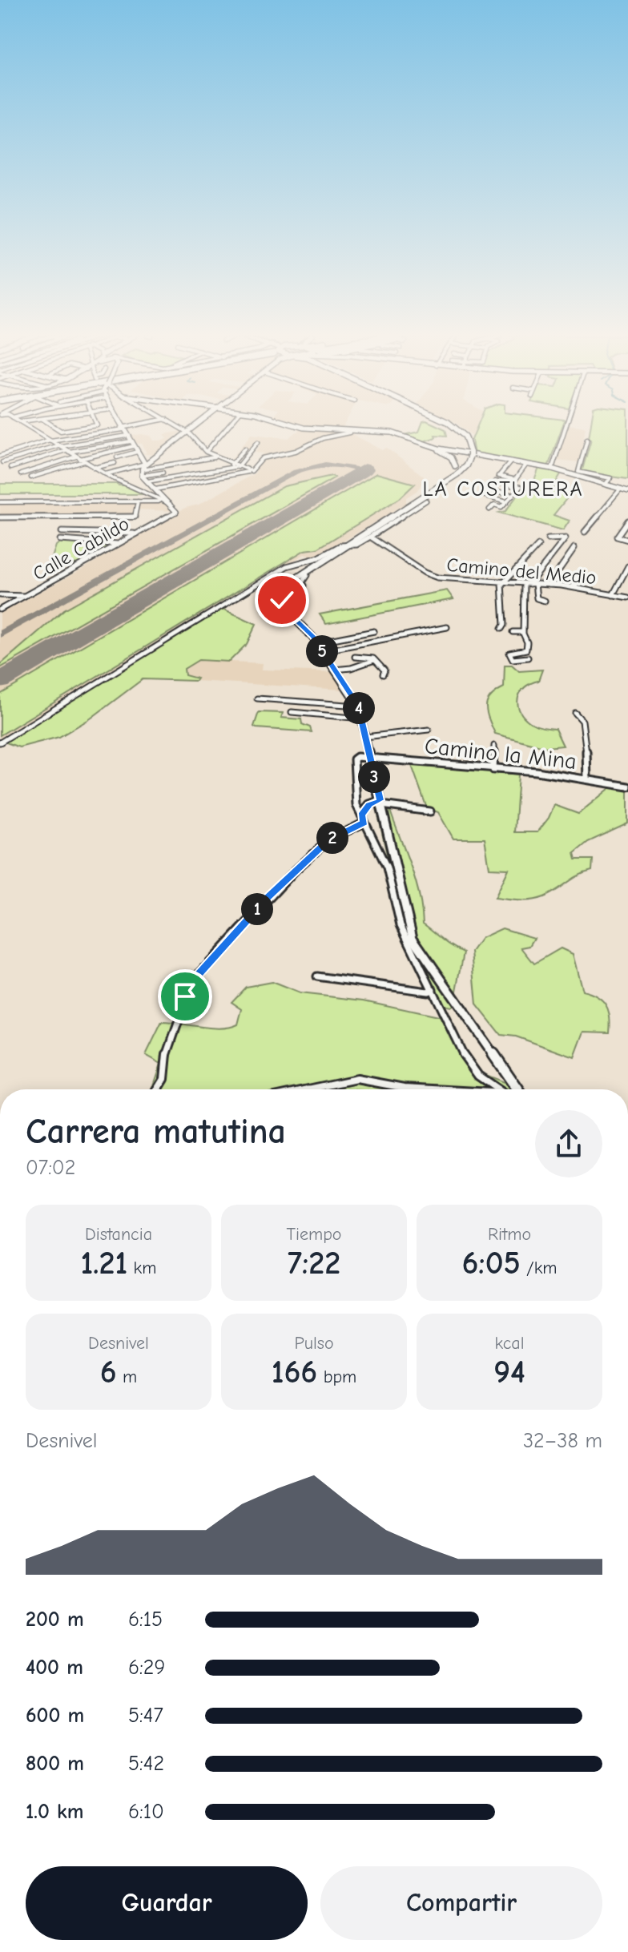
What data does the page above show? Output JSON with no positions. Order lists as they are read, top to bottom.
{
  "streets": {
    "street": ["Calle Cabildo", "Camino del Medio", "Camino la Mina"]
  },
  "districts": ["LA COSTURERA"],
  "page": {
    "pins": [
      "5",
      "4",
      "3",
      "2",
      "1"
    ],
    "heading": ["Carrera matutina", "07:02"],
    "stats": [
      ["Distancia", "1.21 km"],
      ["Tiempo", "7:22"],
      ["Ritmo", "6:05 /km"],
      ["Desnivel", "6 m"],
      ["Pulso", "166 bpm"],
      ["kcal", "94"]
    ],
    "chart": ["Desnivel", "32–38 m"],
    "list": [
      {
        "name": "200 m",
        "note": "6:15"
      },
      {
        "name": "400 m",
        "note": "6:29"
      },
      {
        "name": "600 m",
        "note": "5:47"
      },
      {
        "name": "800 m",
        "note": "5:42"
      },
      {
        "name": "1.0 km",
        "note": "6:10"
      }
    ],
    "buttons": ["Guardar", "Compartir"]
  }
}
